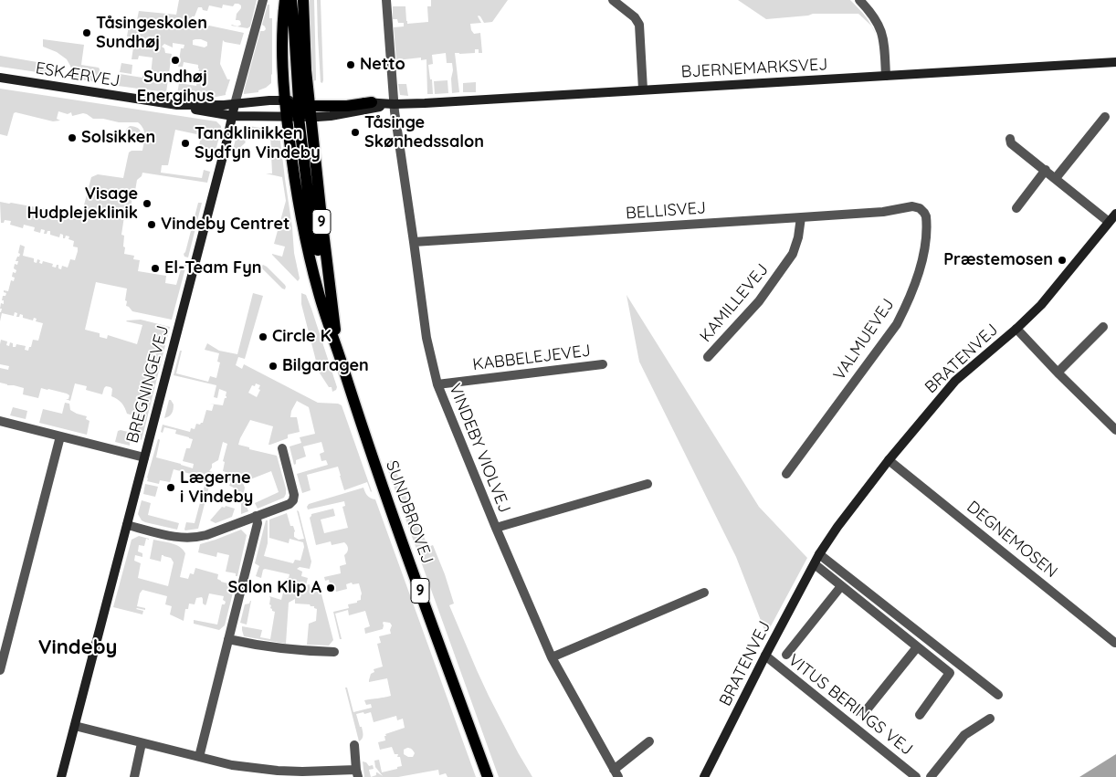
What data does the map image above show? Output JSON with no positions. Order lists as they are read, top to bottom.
{
  "streets": {
    "main road": ["9", "SUNDBROVEJ"],
    "street": [
      "BJERNEMARKSVEJ",
      "ESKÆRVEJ",
      "BELLISVEJ",
      "KAMILLEVEJ",
      "VALMUEVEJ",
      "KABBELEJEVEJ",
      "BRATENVEJ",
      "BREGNINGEVEJ",
      "VINDEBY VIOLVEJ",
      "DEGNEMOSEN",
      "VITUS BERINGS VEJ"
    ]
  },
  "crossings": [
    ["BJERNEMARKSVEJ", "ESKÆRVEJ"],
    ["BJERNEMARKSVEJ", "VINDEBY VIOLVEJ"],
    ["BJERNEMARKSVEJ", "SUNDBROVEJ"],
    ["ESKÆRVEJ", "BREGNINGEVEJ"],
    ["ESKÆRVEJ", "SUNDBROVEJ"],
    ["BELLISVEJ", "KAMILLEVEJ"],
    ["BELLISVEJ", "VALMUEVEJ"],
    ["BELLISVEJ", "VINDEBY VIOLVEJ"],
    ["KABBELEJEVEJ", "VINDEBY VIOLVEJ"],
    ["BRATENVEJ", "DEGNEMOSEN"],
    ["BRATENVEJ", "VITUS BERINGS VEJ"]
  ],
  "districts": ["Vindeby"],
  "places": [
    "Tåsingeskolen Sundhøj",
    "Sundhøj Energihus",
    "Netto",
    "Tåsinge Skønhedssalon",
    "Solsikken",
    "Tandklinikken Sydfyn Vindeby",
    "Visage Hudplejeklinik",
    "Vindeby Centret",
    "Præstemosen",
    "El-Team Fyn",
    "Circle K",
    "Bilgaragen",
    "Lægerne i Vindeby",
    "Salon Klip A"
  ]
}
